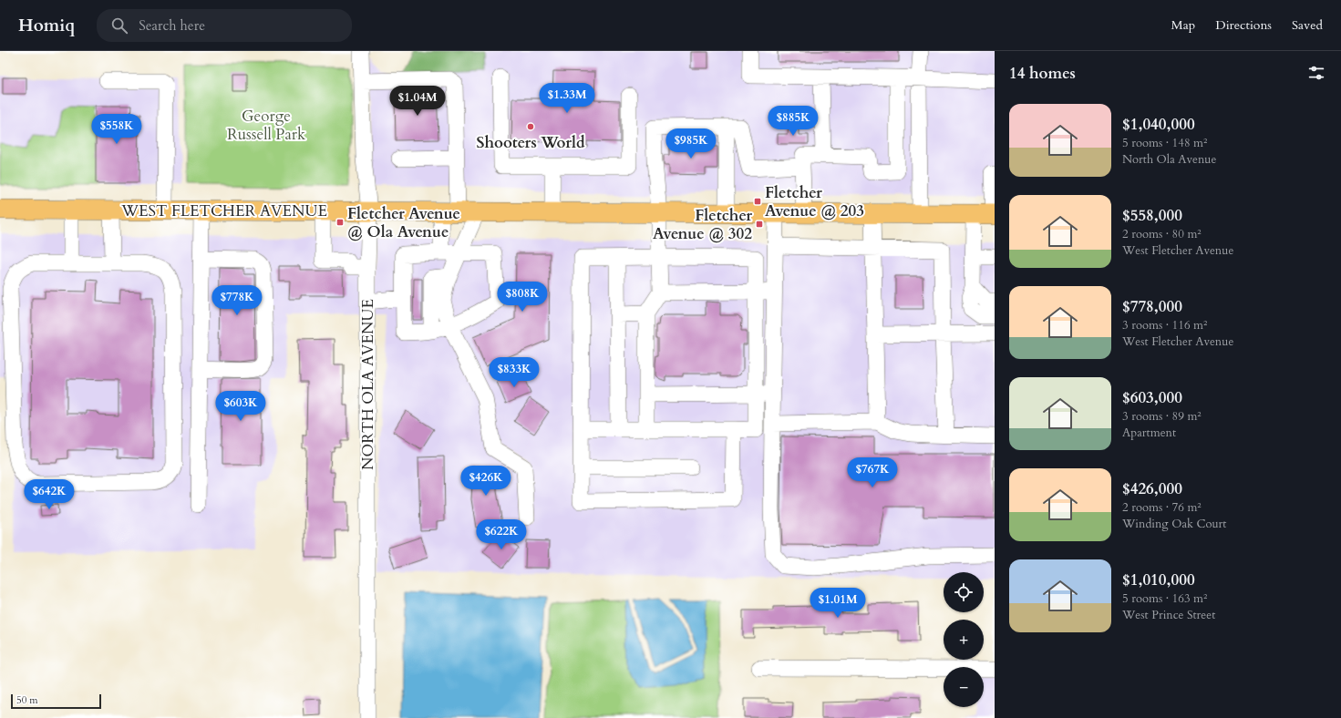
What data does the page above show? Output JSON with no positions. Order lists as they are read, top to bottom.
{
  "streets": {
    "main road": ["WEST FLETCHER AVENUE"],
    "street": ["NORTH OLA AVENUE"]
  },
  "crossings": [
    ["WEST FLETCHER AVENUE", "NORTH OLA AVENUE"]
  ],
  "parks": ["George Russell Park"],
  "places": {
    "other": ["Shooters World"],
    "transit": ["Fletcher Avenue @ 203", "Fletcher Avenue @ Ola Avenue", "Fletcher Avenue @ 302"]
  },
  "scale_bar": "50 m",
  "page": {
    "header": "Homiq",
    "search": "Search here",
    "nav": ["Map", "Directions", "Saved"],
    "heading": "14 homes",
    "price": [
      "$1.33M",
      "$1.04M",
      "$885K",
      "$558K",
      "$985K",
      "$808K",
      "$778K",
      "$833K",
      "$603K",
      "$767K",
      "$426K",
      "$642K",
      "$622K",
      "$1.01M"
    ],
    "list": [
      {
        "name": "$1,040,000",
        "note": "5 rooms · 148 m² · North Ola Avenue"
      },
      {
        "name": "$558,000",
        "note": "2 rooms · 80 m² · West Fletcher Avenue"
      },
      {
        "name": "$778,000",
        "note": "3 rooms · 116 m² · West Fletcher Avenue"
      },
      {
        "name": "$603,000",
        "note": "3 rooms · 89 m² · Apartment"
      },
      {
        "name": "$426,000",
        "note": "2 rooms · 76 m² · Winding Oak Court"
      },
      {
        "name": "$1,010,000",
        "note": "5 rooms · 163 m² · West Prince Street"
      }
    ],
    "map_buttons": ["+", "−"],
    "scale": "50 m"
  }
}
